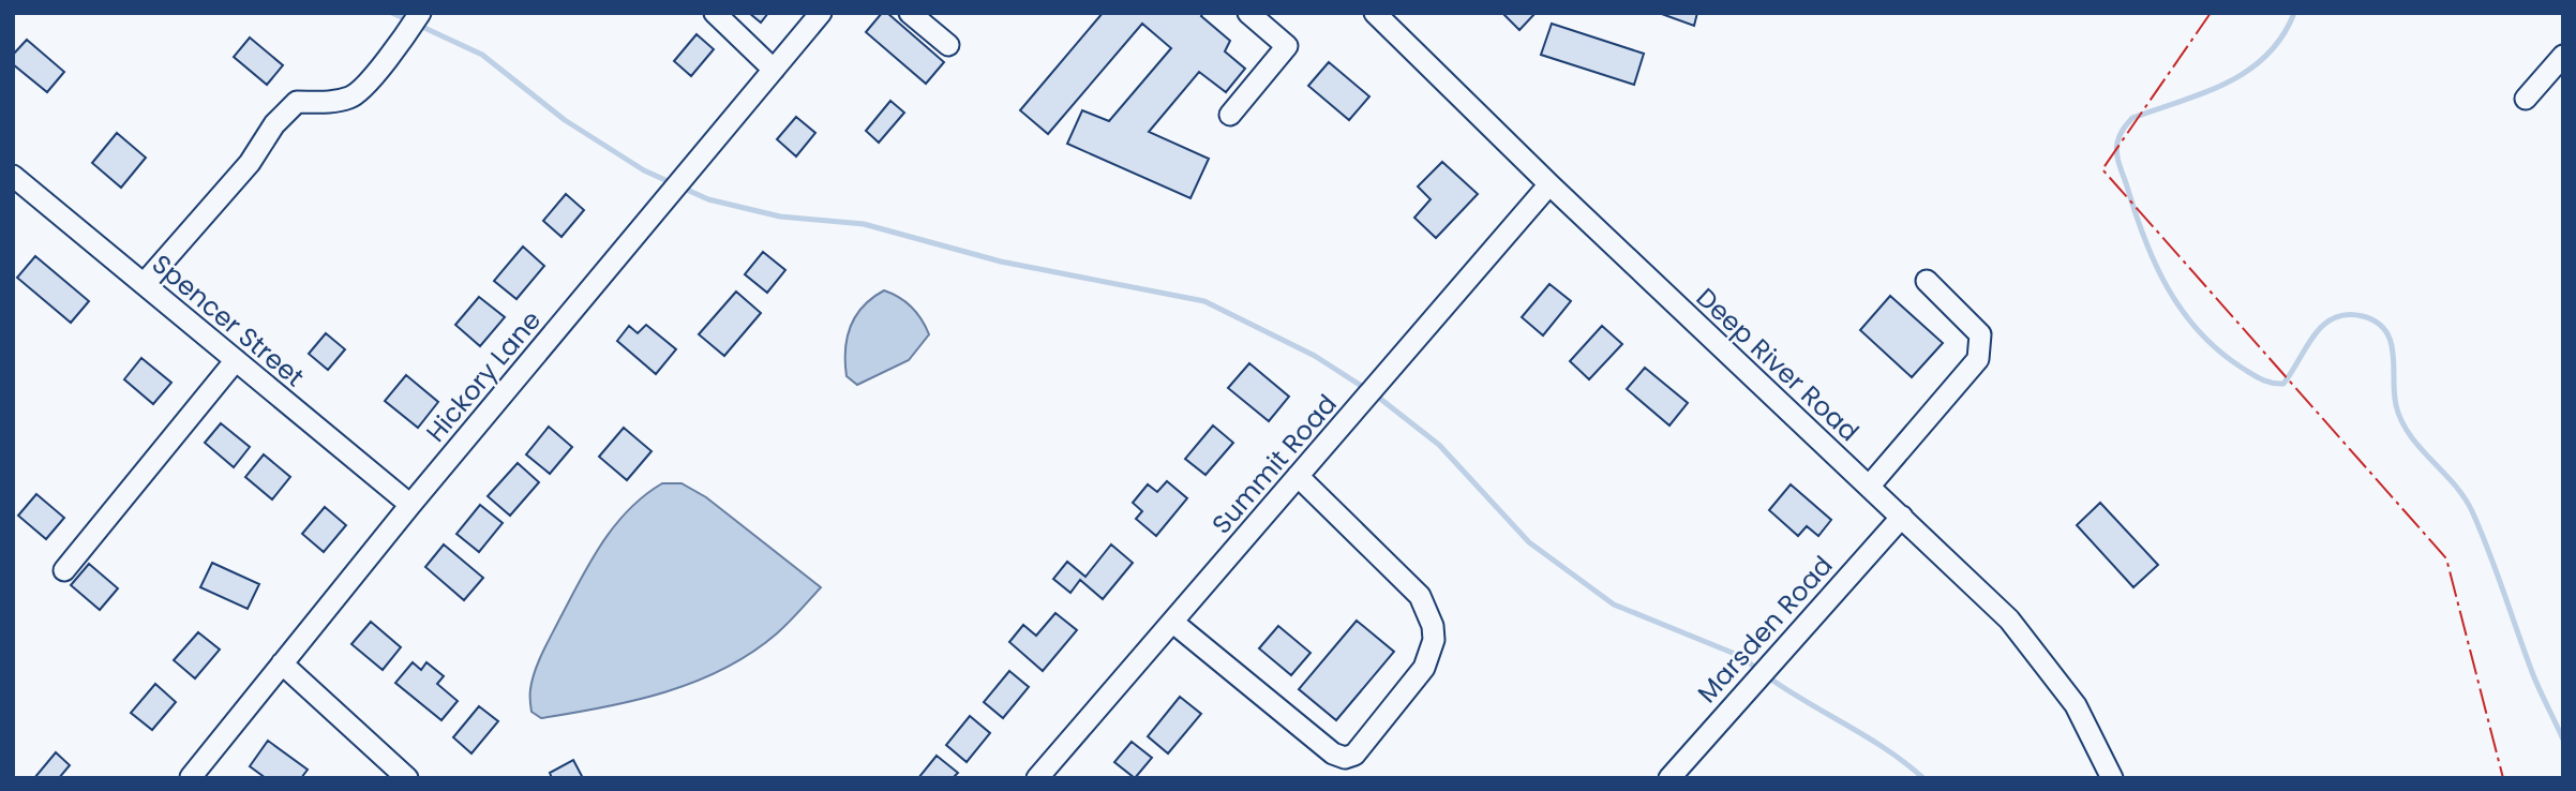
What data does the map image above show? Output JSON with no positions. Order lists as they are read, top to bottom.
{
  "streets": {
    "street": [
      "Spencer Street",
      "Deep River Road",
      "Hickory Lane",
      "Summit Road",
      "Marsden Road"
    ]
  },
  "crossings": [
    ["Spencer Street", "Hickory Lane"],
    ["Deep River Road", "Summit Road"],
    ["Deep River Road", "Marsden Road"]
  ]
}
